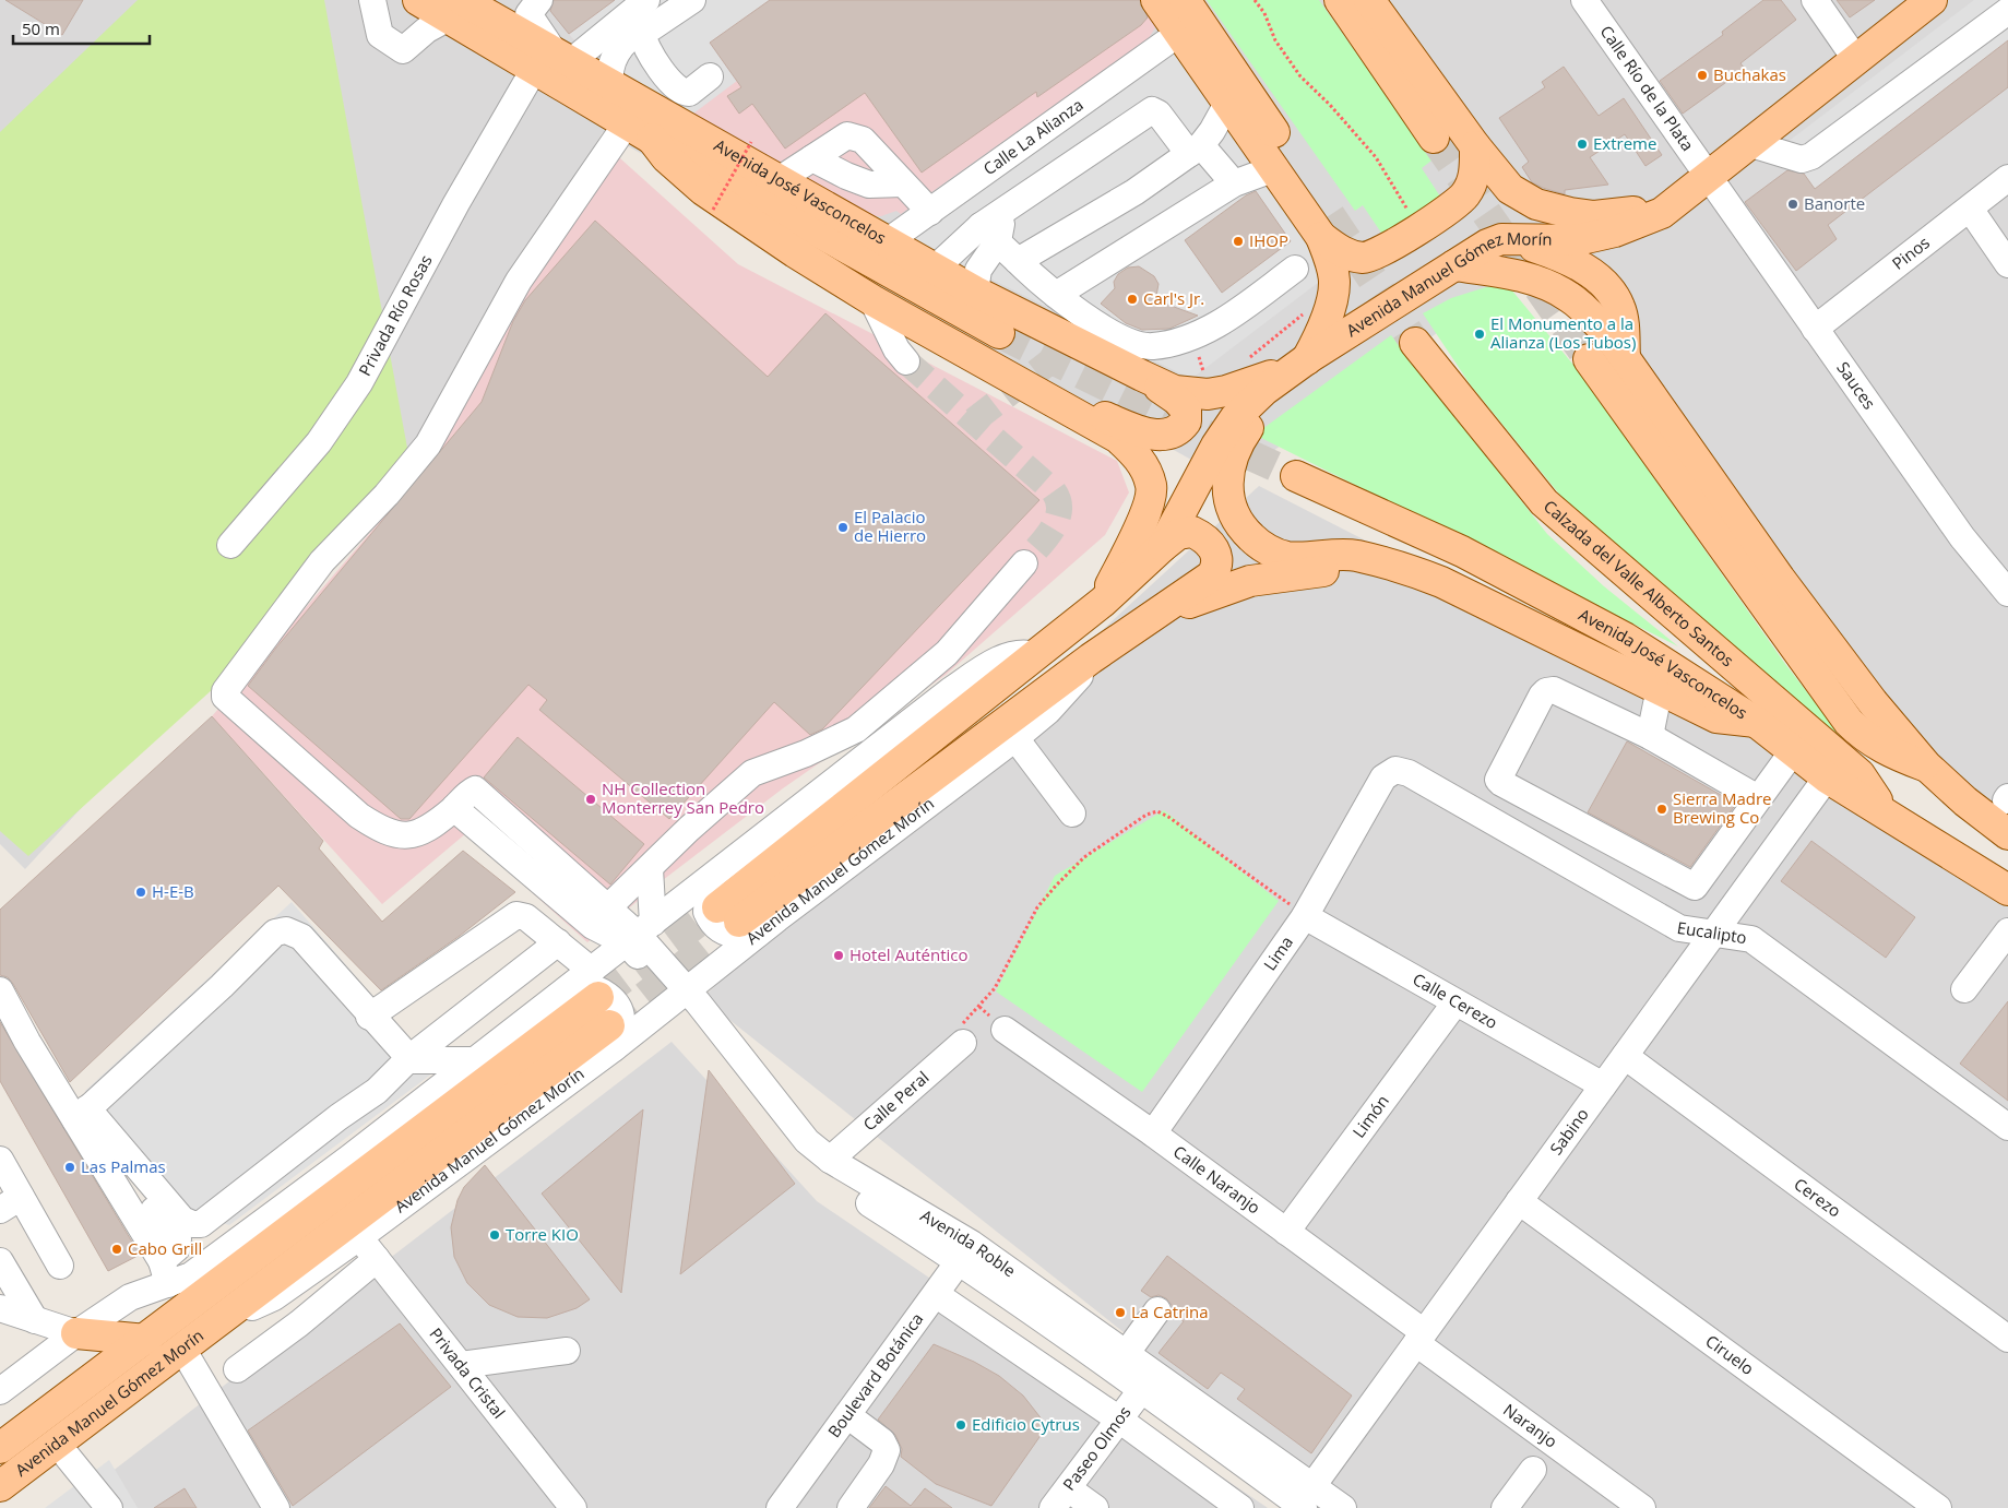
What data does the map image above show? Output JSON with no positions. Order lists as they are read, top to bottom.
{
  "streets": {
    "main road": ["Avenida José Vasconcelos", "Avenida Manuel Gómez Morín", "Calzada del Valle Alberto Santos"],
    "street": [
      "Calle Río de la Plata",
      "Calle La Alianza",
      "Pinos",
      "Privada Río Rosas",
      "Sauces",
      "Eucalipto",
      "Lima",
      "Calle Cerezo",
      "Calle Peral",
      "Limón",
      "Sabino",
      "Calle Naranjo",
      "Cerezo",
      "Avenida Roble",
      "Ciruelo",
      "Privada Cristal",
      "Boulevard Botánica",
      "Naranjo",
      "Paseo Olmos"
    ]
  },
  "crossings": [
    ["Calle Río de la Plata", "Avenida Manuel Gómez Morín"],
    ["Calle Río de la Plata", "Sauces"],
    ["Calle La Alianza", "Avenida José Vasconcelos"],
    ["Avenida José Vasconcelos", "Privada Río Rosas"],
    ["Avenida José Vasconcelos", "Calzada del Valle Alberto Santos"],
    ["Avenida José Vasconcelos", "Sabino"],
    ["Pinos", "Sauces"],
    ["Avenida Manuel Gómez Morín", "Sauces"],
    ["Avenida Manuel Gómez Morín", "Avenida Roble"],
    ["Avenida Manuel Gómez Morín", "Privada Cristal"],
    ["Eucalipto", "Lima"],
    ["Eucalipto", "Sabino"],
    ["Lima", "Calle Cerezo"],
    ["Lima", "Calle Naranjo"],
    ["Calle Cerezo", "Limón"],
    ["Calle Cerezo", "Sabino"],
    ["Calle Peral", "Avenida Roble"],
    ["Limón", "Calle Naranjo"],
    ["Sabino", "Calle Naranjo"],
    ["Sabino", "Cerezo"],
    ["Sabino", "Avenida Roble"],
    ["Sabino", "Ciruelo"],
    ["Sabino", "Naranjo"],
    ["Calle Naranjo", "Naranjo"],
    ["Avenida Roble", "Boulevard Botánica"],
    ["Avenida Roble", "Paseo Olmos"]
  ],
  "places": [
    "Buchakas",
    "Extreme",
    "Banorte",
    "IHOP",
    "Carl's Jr.",
    "El Monumento a la Alianza (Los Tubos)",
    "El Palacio de Hierro",
    "NH Collection Monterrey San Pedro",
    "Sierra Madre Brewing Co",
    "H-E-B",
    "Hotel Auténtico",
    "Las Palmas",
    "Torre KIO",
    "Cabo Grill",
    "La Catrina",
    "Edificio Cytrus"
  ],
  "scale_bar": "50 m"
}
